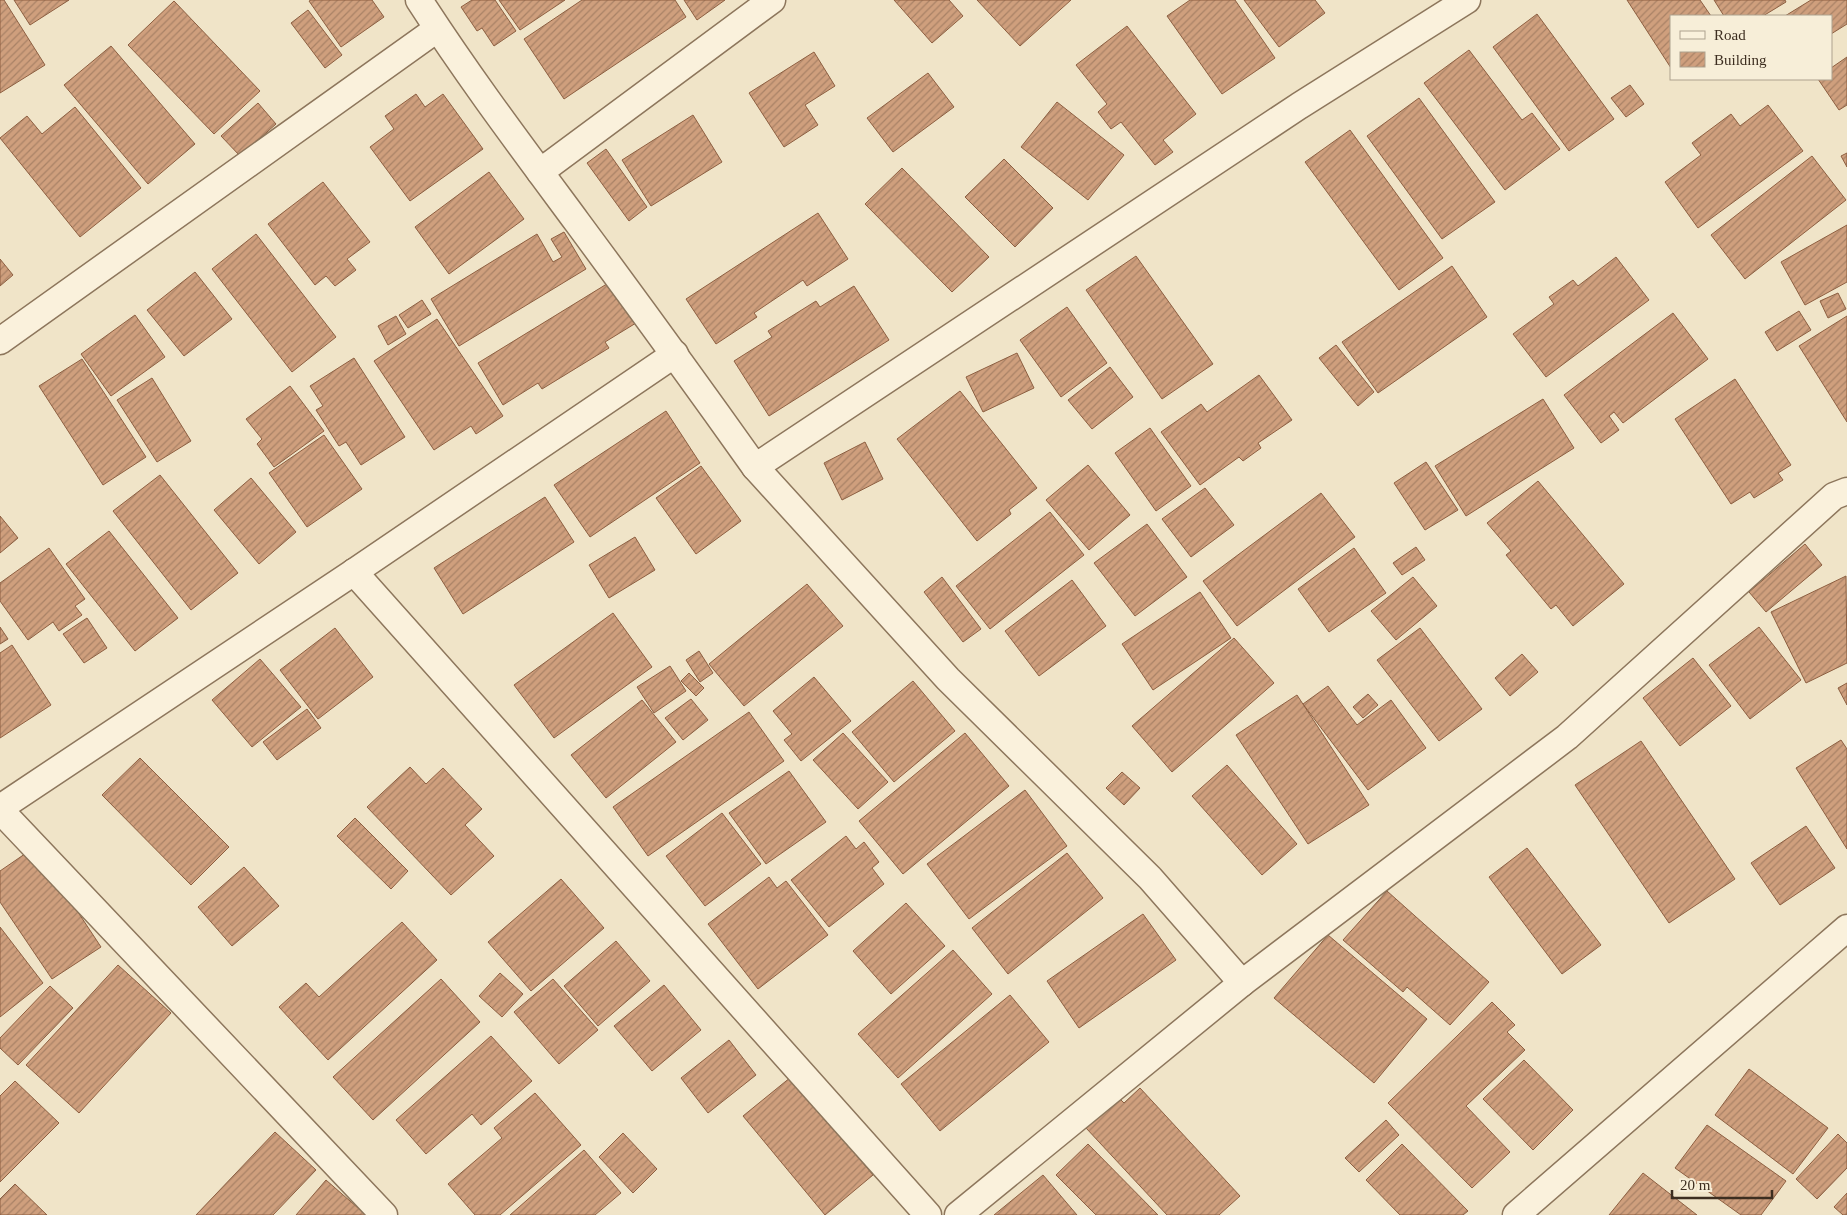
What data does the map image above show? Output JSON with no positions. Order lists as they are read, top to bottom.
{
  "legend": ["Road", "Building"],
  "scale_bar": "20 m"
}
